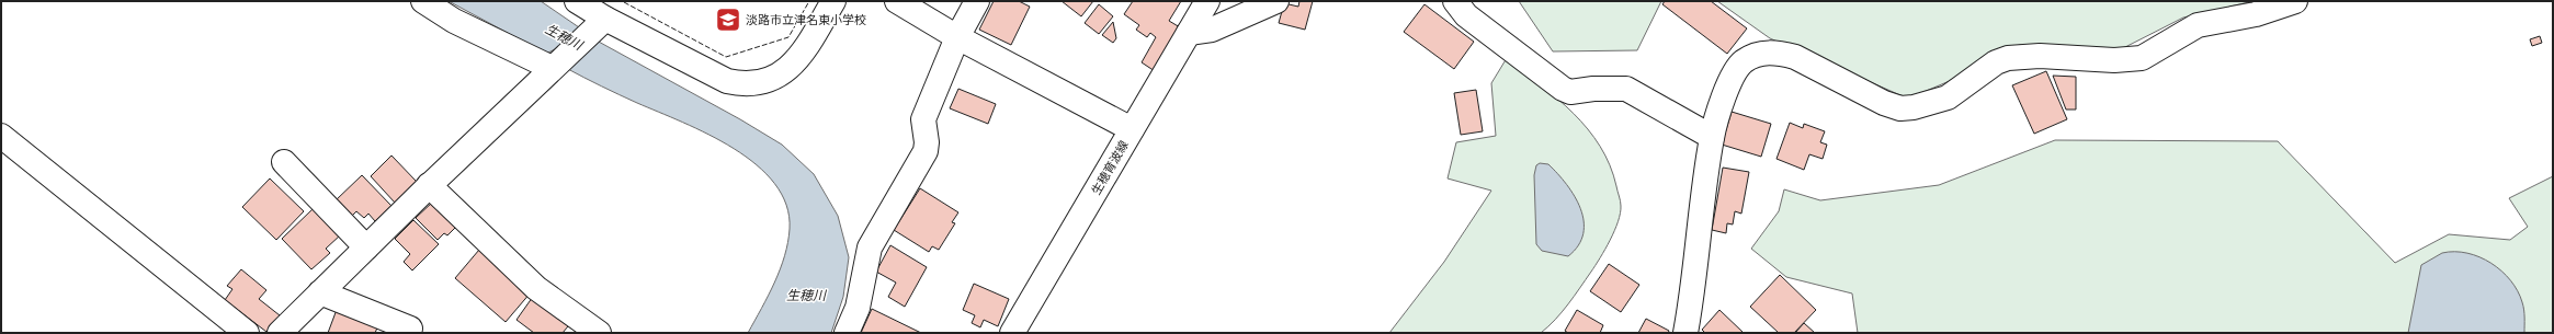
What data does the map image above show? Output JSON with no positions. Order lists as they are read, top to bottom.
{
  "streets": {
    "street": ["生穂育波線"]
  },
  "water": ["生穂川"],
  "places": {
    "school or university": ["淡路市立津名東小学校"]
  }
}
